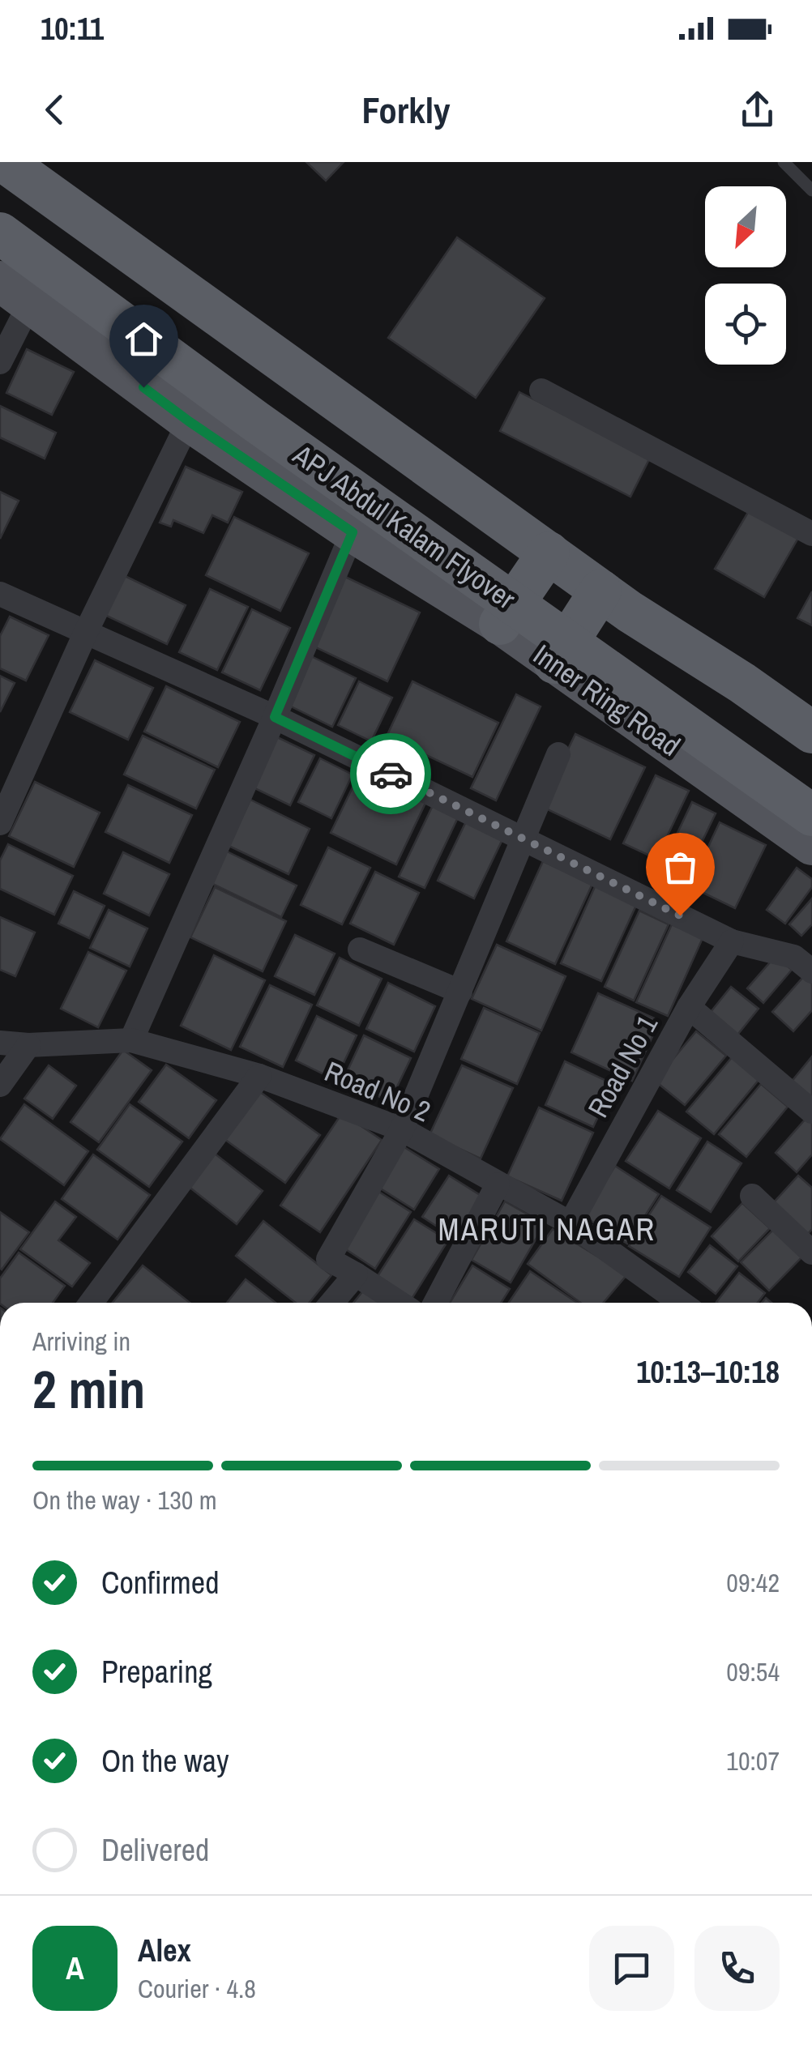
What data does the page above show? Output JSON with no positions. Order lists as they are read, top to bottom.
{
  "streets": {
    "highway": ["APJ Abdul Kalam Flyover"],
    "main road": ["Inner Ring Road"],
    "street": ["Road No 1", "Road No 2"]
  },
  "crossings": [
    ["Road No 1", "Road No 2"]
  ],
  "districts": ["MARUTI NAGAR"],
  "north": "bottom left",
  "page": {
    "status": "10:11",
    "header": "Forkly",
    "heading": ["2 min", "Arriving in", "10:13–10:18"],
    "panel": ["Alex", "Courier · 4.8"],
    "bar": "On the way · 130 m",
    "list": [
      ["Confirmed", "09:42"],
      ["Preparing", "09:54"],
      ["On the way", "10:07"],
      "Delivered"
    ],
    "round": "A"
  }
}
